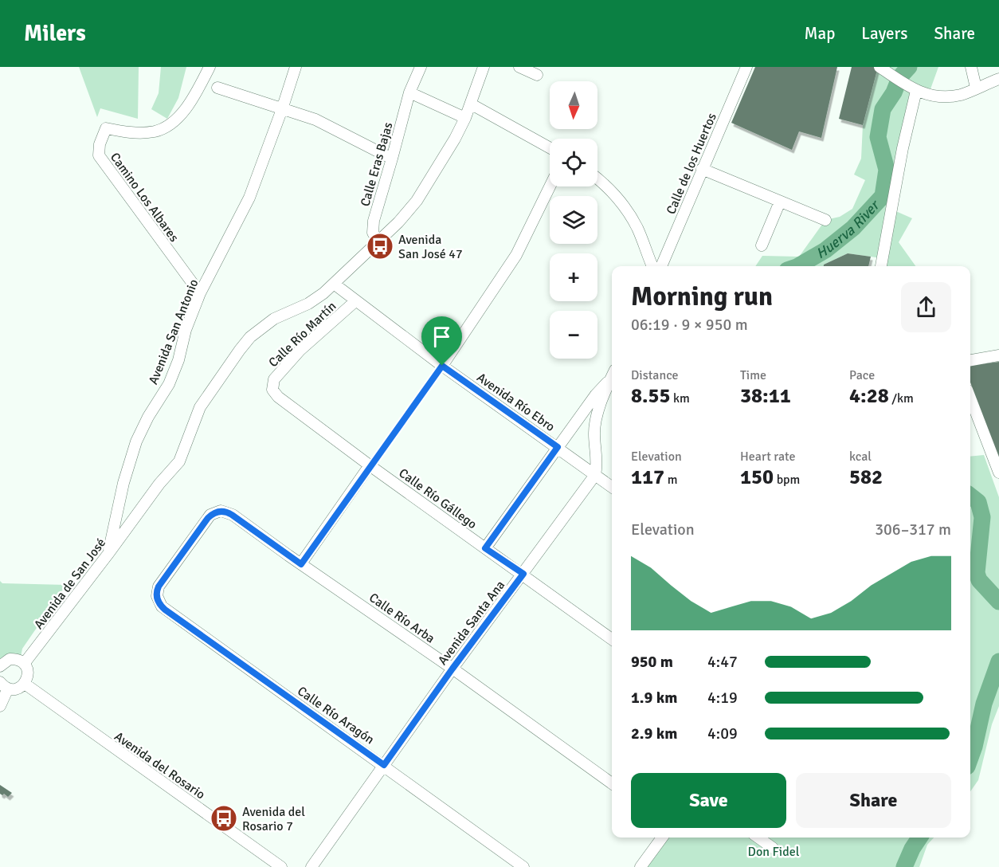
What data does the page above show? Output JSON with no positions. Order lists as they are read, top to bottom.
{
  "streets": {
    "street": [
      "Calle de los Huertos",
      "Calle Eras Bajas",
      "Camino Los Albares",
      "Avenida San Antonio",
      "Calle Río Martín",
      "Avenida Río Ebro",
      "Calle Río Gállego",
      "Avenida de San José",
      "Calle Río Arba",
      "Avenida Santa Ana",
      "Calle Río Aragón",
      "Avenida del Rosario"
    ]
  },
  "crossings": [
    ["Calle Eras Bajas", "Avenida de San José"],
    ["Camino Los Albares", "Avenida San Antonio"],
    ["Avenida San Antonio", "Avenida de San José"],
    ["Calle Río Martín", "Avenida Río Ebro"],
    ["Calle Río Martín", "Calle Río Gállego"],
    ["Avenida Río Ebro", "Avenida de San José"],
    ["Avenida Río Ebro", "Avenida Santa Ana"],
    ["Calle Río Gállego", "Avenida Santa Ana"],
    ["Calle Río Arba", "Avenida Santa Ana"],
    ["Calle Río Arba", "Calle Río Aragón"],
    ["Avenida Santa Ana", "Calle Río Aragón"]
  ],
  "water": ["Huerva River"],
  "parks": ["Don Fidel"],
  "places": {
    "bus stop": ["Avenida San José 47", "Avenida del Rosario 7"]
  },
  "north": "bottom",
  "page": {
    "header": "Milers",
    "nav": ["Map", "Layers", "Share"],
    "map_buttons": ["+", "−"],
    "heading": ["Morning run", "06:19 · 9 × 950 m"],
    "stats": [
      ["Distance", "8.55 km"],
      ["Time", "38:11"],
      ["Pace", "4:28 /km"],
      ["Elevation", "117 m"],
      ["Heart rate", "150 bpm"],
      ["kcal", "582"]
    ],
    "chart": ["Elevation", "306–317 m"],
    "list": [
      {
        "name": "950 m",
        "note": "4:47"
      },
      {
        "name": "1.9 km",
        "note": "4:19"
      },
      {
        "name": "2.9 km",
        "note": "4:09"
      }
    ],
    "buttons": ["Save", "Share"]
  }
}
